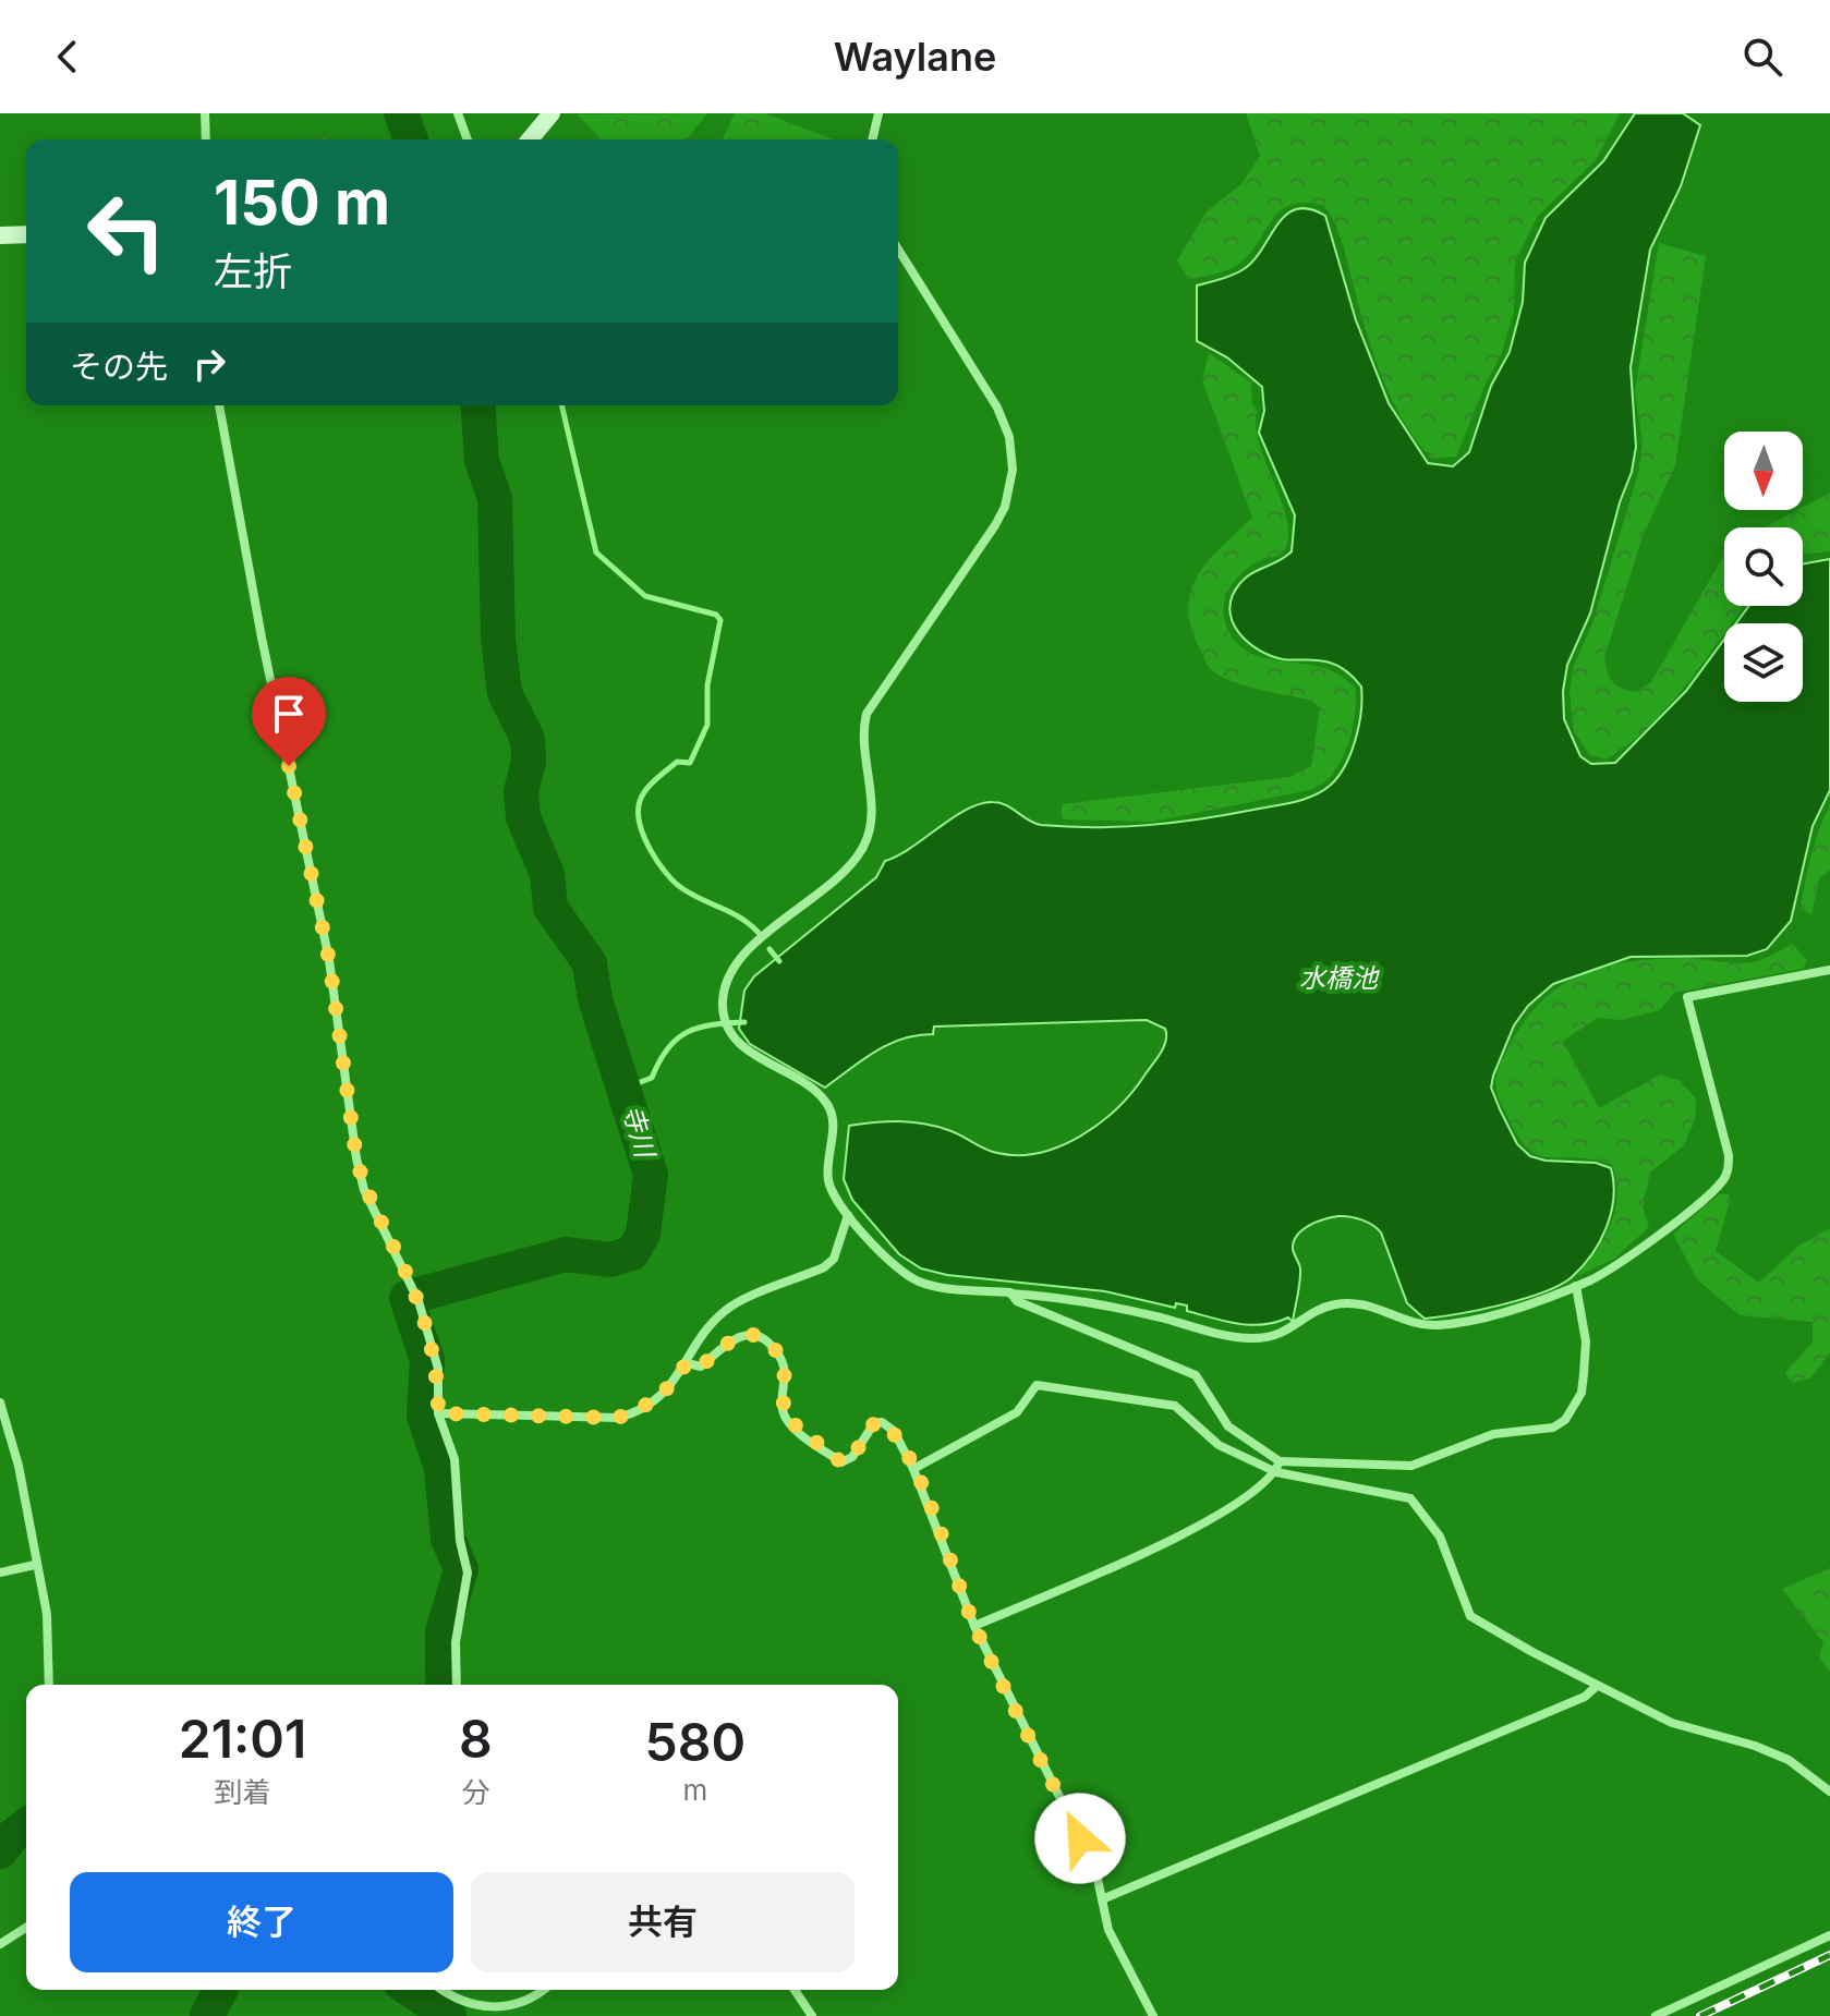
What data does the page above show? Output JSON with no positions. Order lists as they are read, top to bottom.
{
  "water": ["水橋池", "寺川"],
  "north": "bottom",
  "page": {
    "header": "Waylane",
    "turn": ["150 m", "左折"],
    "then": "その先",
    "eta": [
      "21:01",
      "到着",
      "8",
      "分",
      "580",
      "m"
    ],
    "buttons": ["終了", "共有"]
  }
}
